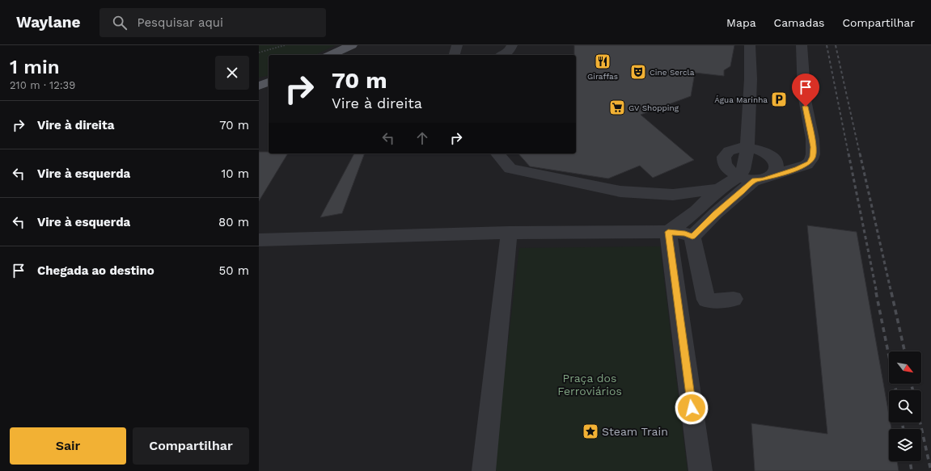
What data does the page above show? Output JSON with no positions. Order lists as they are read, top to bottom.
{
  "parks": ["Praça dos Ferroviários"],
  "places": {
    "restaurant": ["Giraffas"],
    "theatre": ["Cine Sercla"],
    "parking": ["Água Marinha"],
    "supermarket": ["GV Shopping"],
    "place": ["Steam Train"]
  },
  "north": "bottom right",
  "page": {
    "header": "Waylane",
    "search": "Pesquisar aqui",
    "nav": ["Mapa", "Camadas", "Compartilhar"],
    "heading": ["1 min", "210 m · 12:39"],
    "turn": ["70 m", "Vire à direita"],
    "list": [
      {
        "name": "Vire à direita",
        "value": "70 m"
      },
      {
        "name": "Vire à esquerda",
        "value": "10 m"
      },
      {
        "name": "Vire à esquerda",
        "value": "80 m"
      },
      {
        "name": "Chegada ao destino",
        "value": "50 m"
      }
    ],
    "buttons": ["Sair", "Compartilhar"]
  }
}
